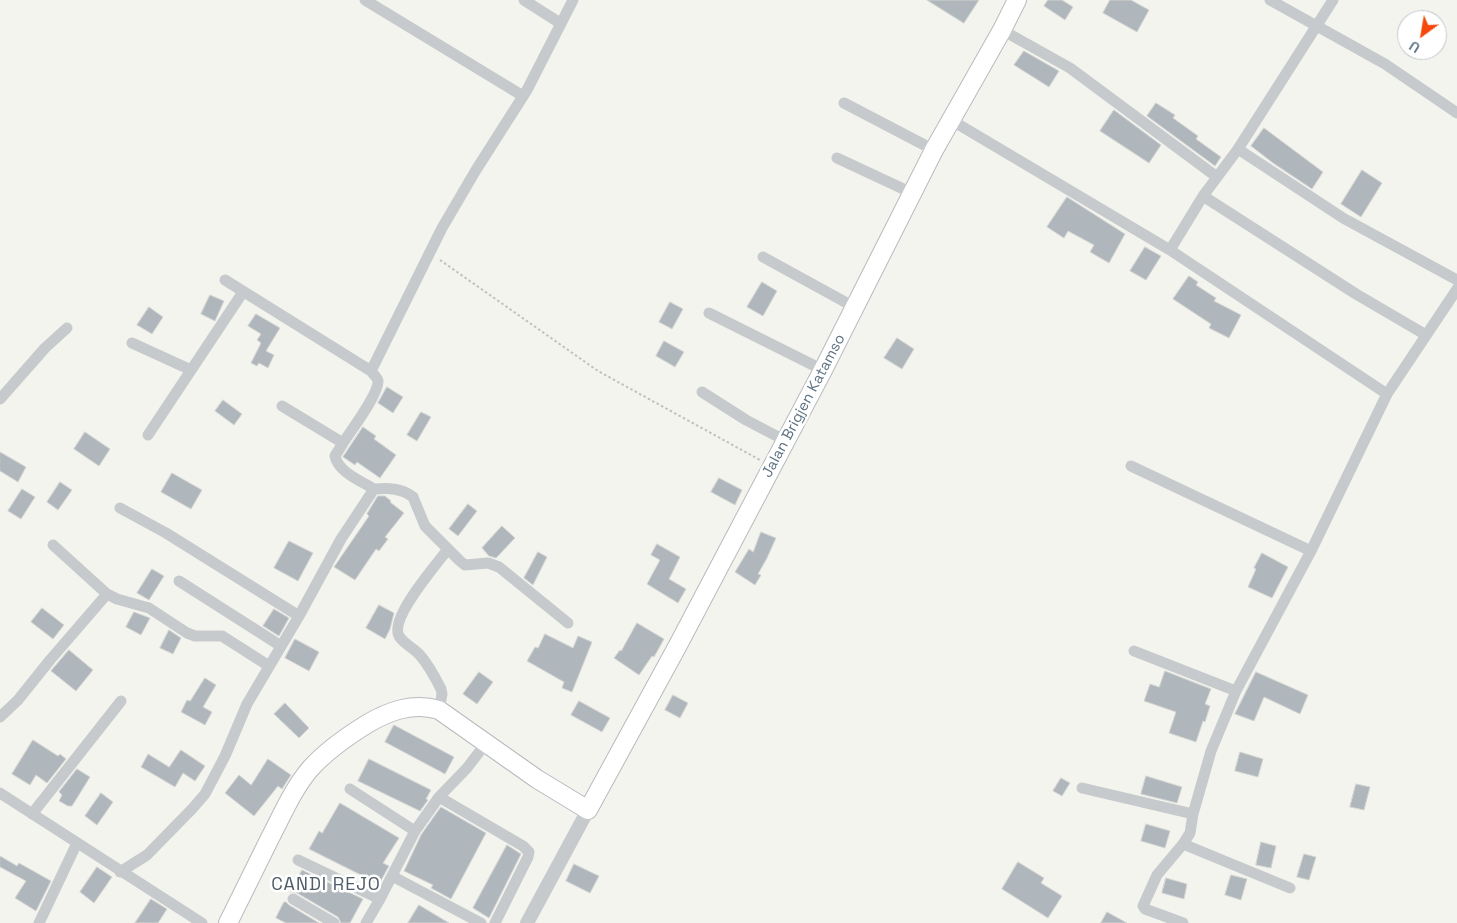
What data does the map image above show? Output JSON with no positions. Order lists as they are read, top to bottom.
{
  "streets": {
    "main road": ["Jalan Brigjen Katamso"]
  },
  "districts": ["CANDI REJO"],
  "north": "bottom left"
}
